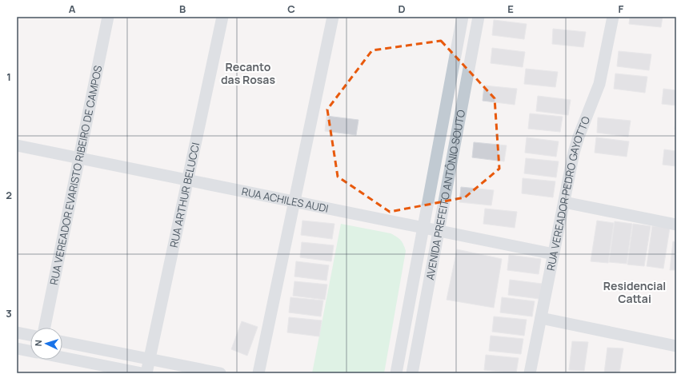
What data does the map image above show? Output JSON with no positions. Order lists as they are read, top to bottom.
{
  "streets": {
    "street": [
      "RUA VEREADOR EVARISTO RIBEIRO DE CAMPOS",
      "RUA VEREADOR PEDRO GAYOTTO",
      "RUA ARTHUR BELUCCI",
      "AVENIDA PREFEITO ANTÔNIO SOUTO",
      "RUA ACHILES AUDI"
    ]
  },
  "crossings": [
    ["RUA VEREADOR EVARISTO RIBEIRO DE CAMPOS", "RUA ACHILES AUDI"],
    ["RUA VEREADOR PEDRO GAYOTTO", "RUA ACHILES AUDI"],
    ["RUA ARTHUR BELUCCI", "RUA ACHILES AUDI"],
    ["AVENIDA PREFEITO ANTÔNIO SOUTO", "RUA ACHILES AUDI"]
  ],
  "districts": ["Recanto das Rosas", "Residencial Cattai"],
  "north": "left",
  "grid": {
    "columns": [
      "A",
      "B",
      "C",
      "D",
      "E",
      "F"
    ],
    "rows": ["1", "2", "3"]
  }
}
